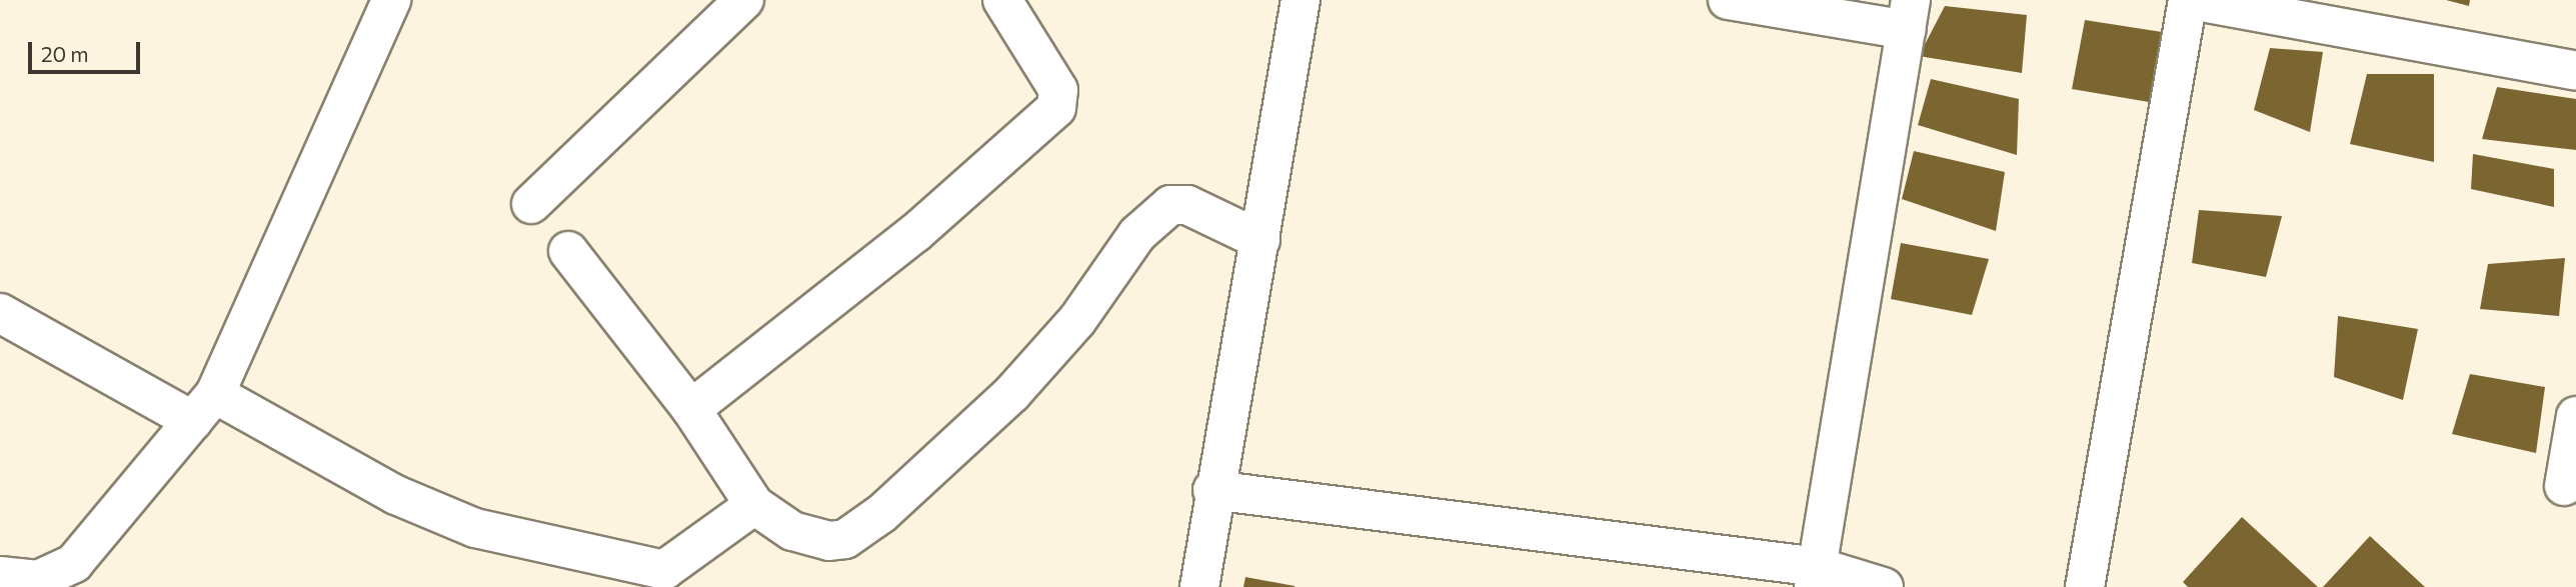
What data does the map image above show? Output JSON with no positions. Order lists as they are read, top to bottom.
{
  "scale_bar": "20 m"
}
